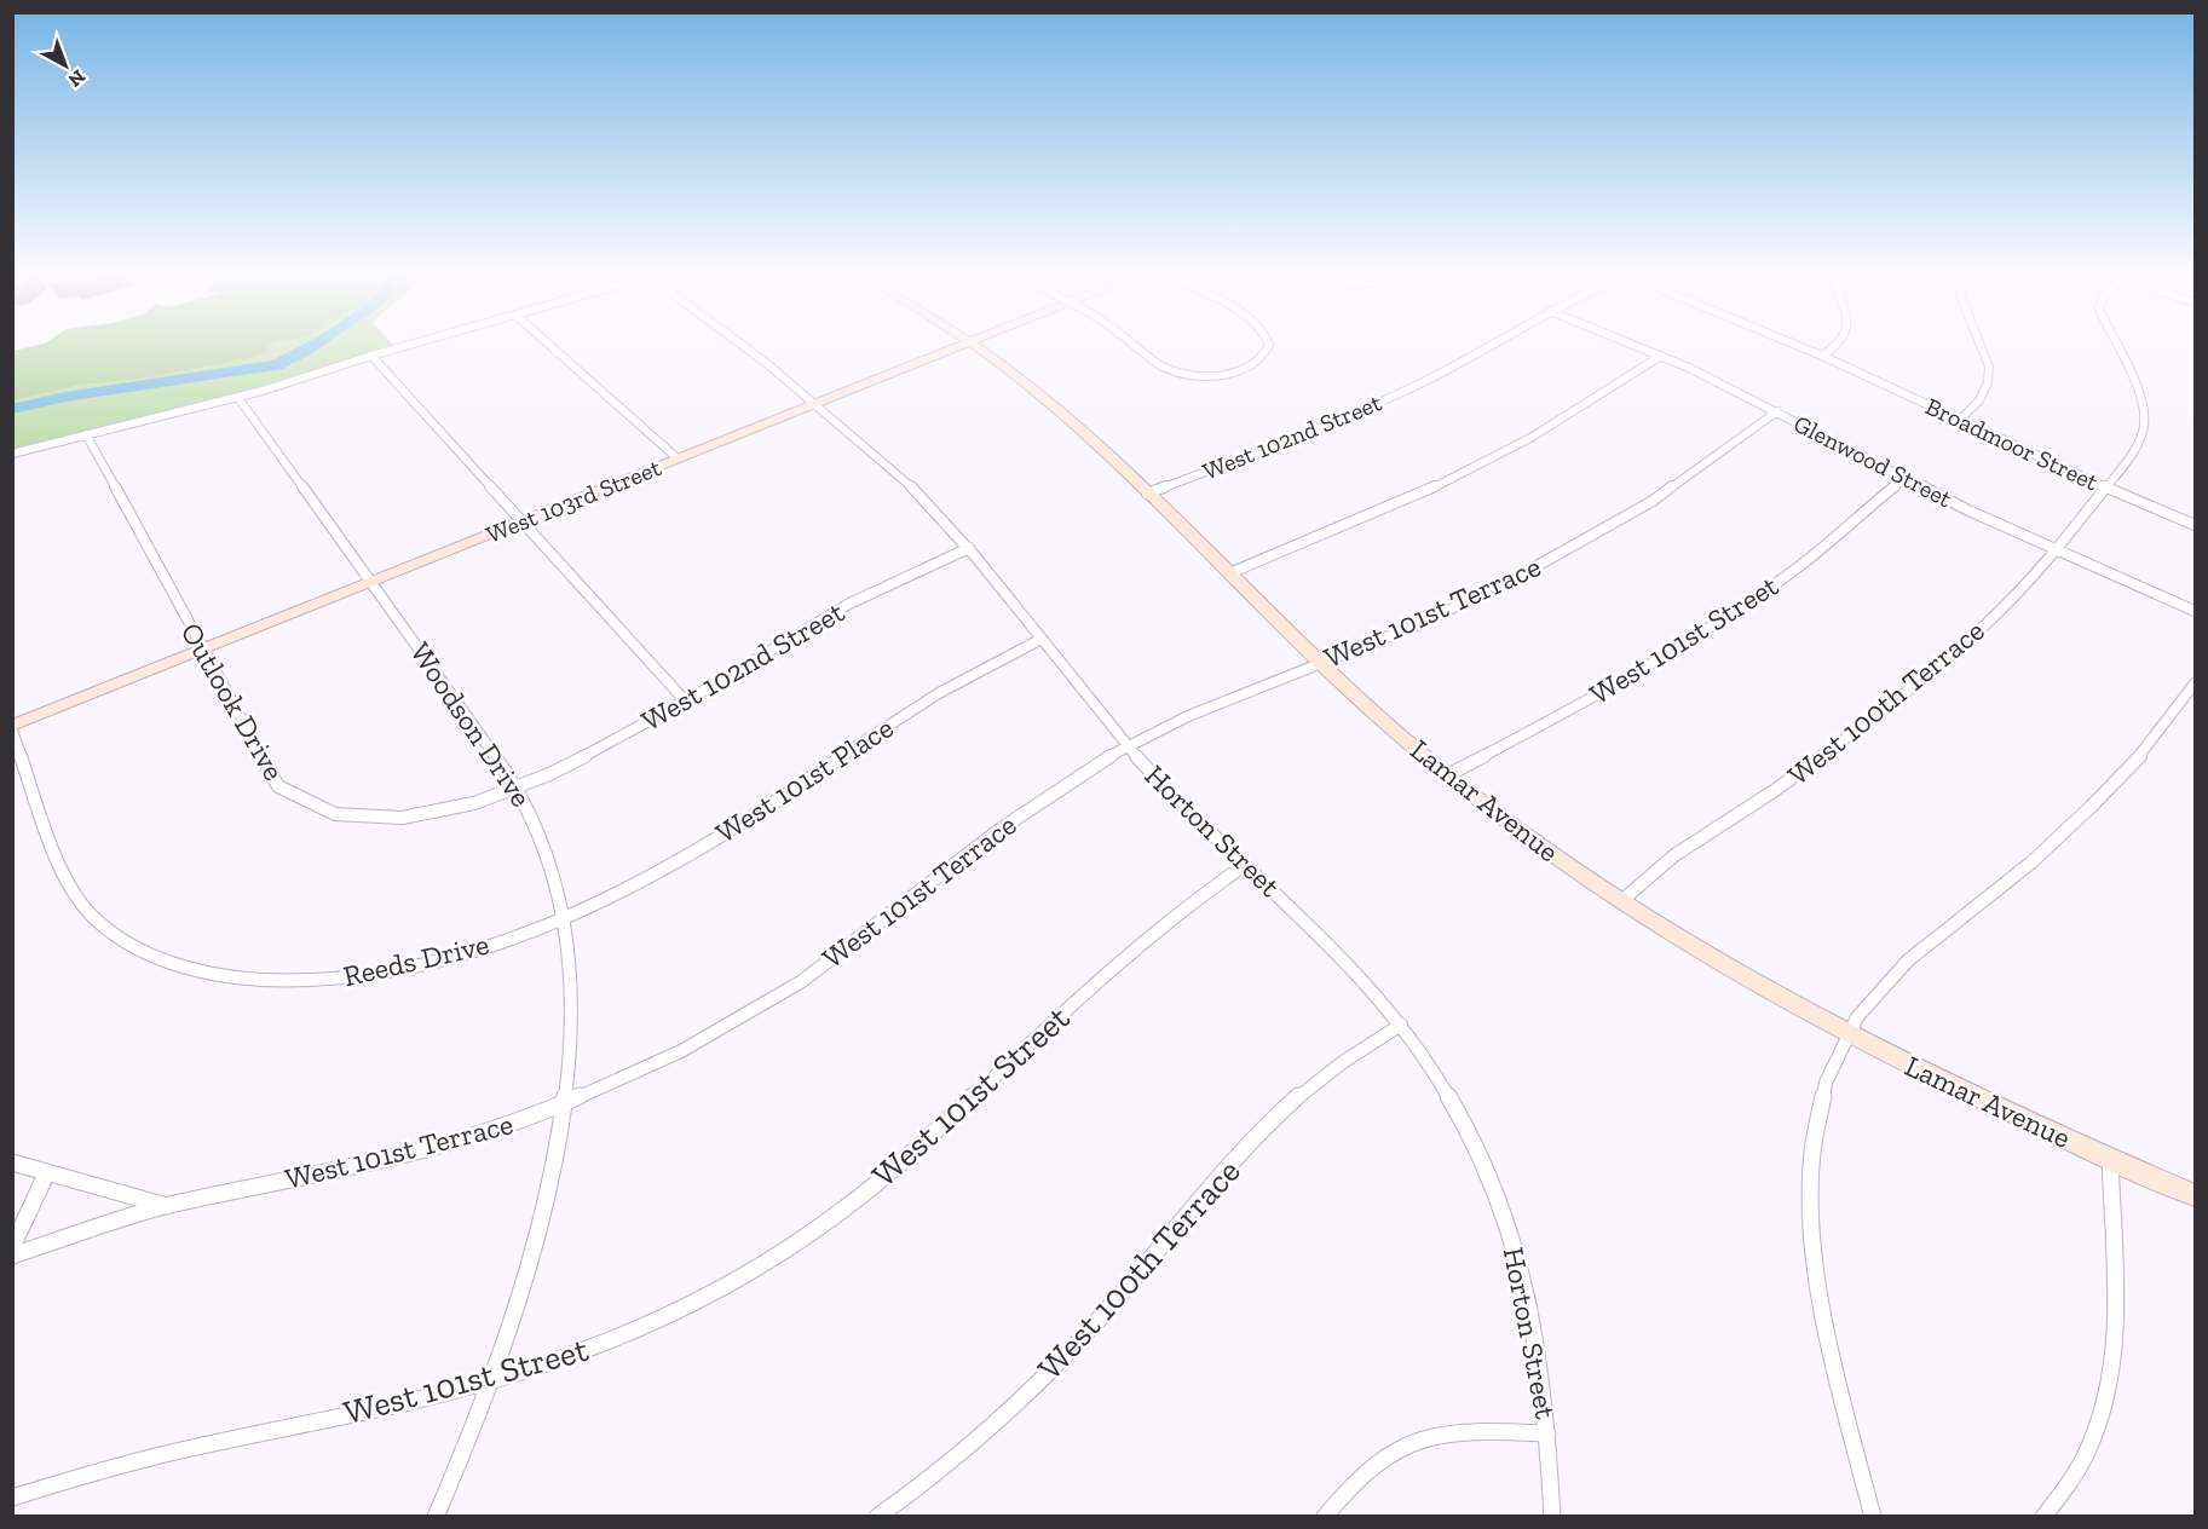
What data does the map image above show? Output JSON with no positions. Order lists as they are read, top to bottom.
{
  "streets": {
    "street": [
      "West 102nd Street",
      "Broadmoor Street",
      "Glenwood Street",
      "West 103rd Street",
      "West 101st Terrace",
      "West 101st Street",
      "Outlook Drive",
      "West 100th Terrace",
      "Woodson Drive",
      "West 101st Place",
      "Lamar Avenue",
      "Horton Street",
      "Reeds Drive"
    ]
  },
  "crossings": [
    ["West 102nd Street", "Outlook Drive"],
    ["West 102nd Street", "Woodson Drive"],
    ["West 102nd Street", "Lamar Avenue"],
    ["West 102nd Street", "Horton Street"],
    ["Broadmoor Street", "West 100th Terrace"],
    ["Glenwood Street", "West 101st Terrace"],
    ["Glenwood Street", "West 101st Street"],
    ["Glenwood Street", "West 100th Terrace"],
    ["West 103rd Street", "Outlook Drive"],
    ["West 103rd Street", "Woodson Drive"],
    ["West 103rd Street", "Horton Street"],
    ["West 103rd Street", "Reeds Drive"],
    ["West 101st Terrace", "Woodson Drive"],
    ["West 101st Terrace", "Lamar Avenue"],
    ["West 101st Terrace", "Horton Street"],
    ["West 101st Street", "Woodson Drive"],
    ["West 101st Street", "Lamar Avenue"],
    ["West 101st Street", "Horton Street"],
    ["Outlook Drive", "Woodson Drive"],
    ["West 100th Terrace", "Lamar Avenue"],
    ["West 100th Terrace", "Horton Street"],
    ["Woodson Drive", "West 101st Place"],
    ["Woodson Drive", "Reeds Drive"],
    ["West 101st Place", "Horton Street"],
    ["West 101st Place", "Reeds Drive"]
  ],
  "north": "bottom right"
}
